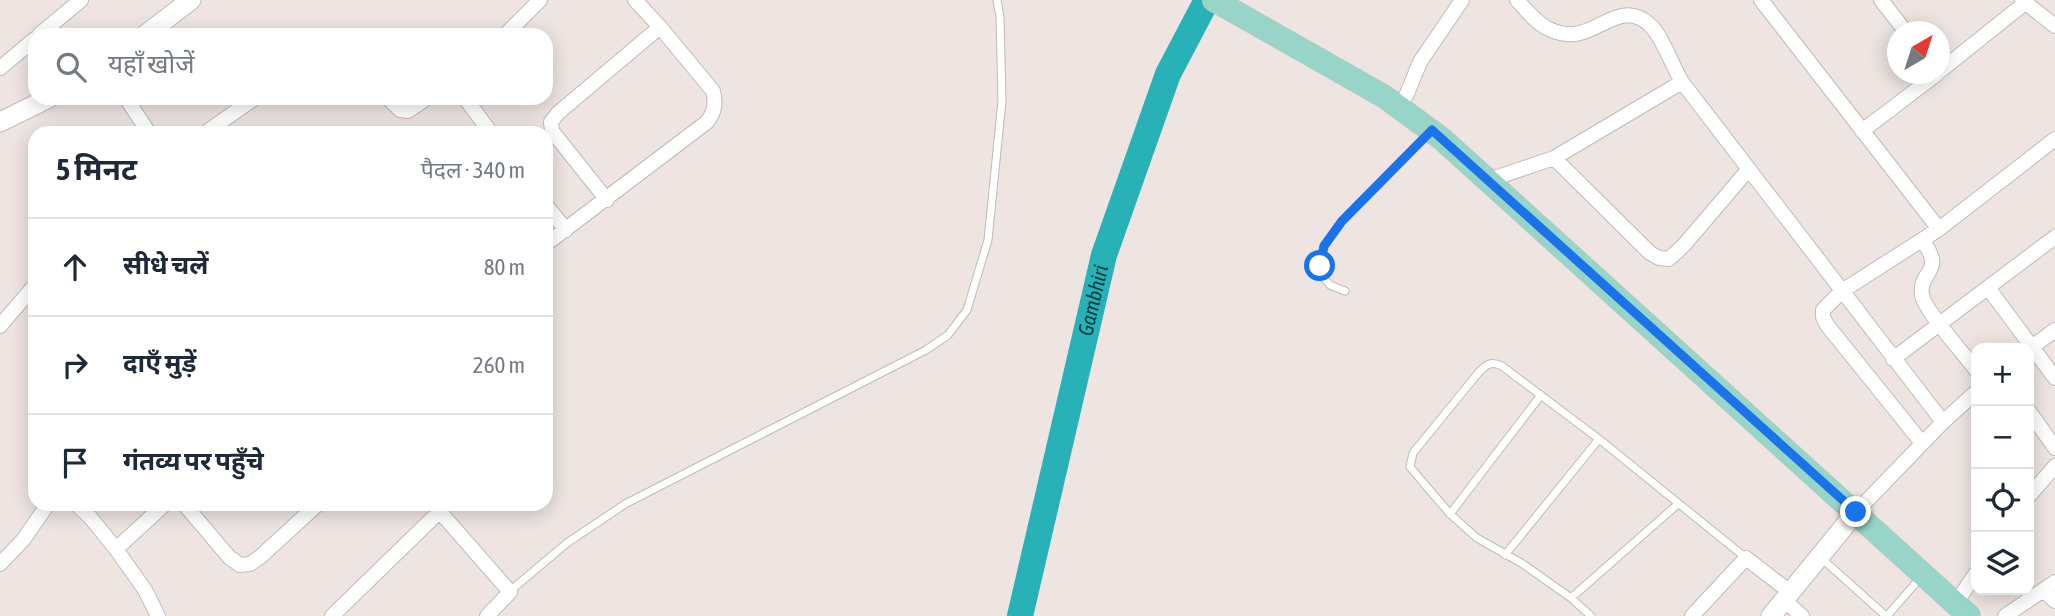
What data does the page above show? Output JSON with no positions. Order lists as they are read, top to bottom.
{
  "water": ["Gambhiri"],
  "north": "top right",
  "page": {
    "search": "यहाँ खोजें",
    "heading": ["5 मिनट", "पैदल · 340 m"],
    "list": [
      ["सीधे चलें", "80 m"],
      ["दाएँ मुड़ें", "260 m"],
      "गंतव्य पर पहुँचे"
    ],
    "map_buttons": ["+", "−"]
  }
}
